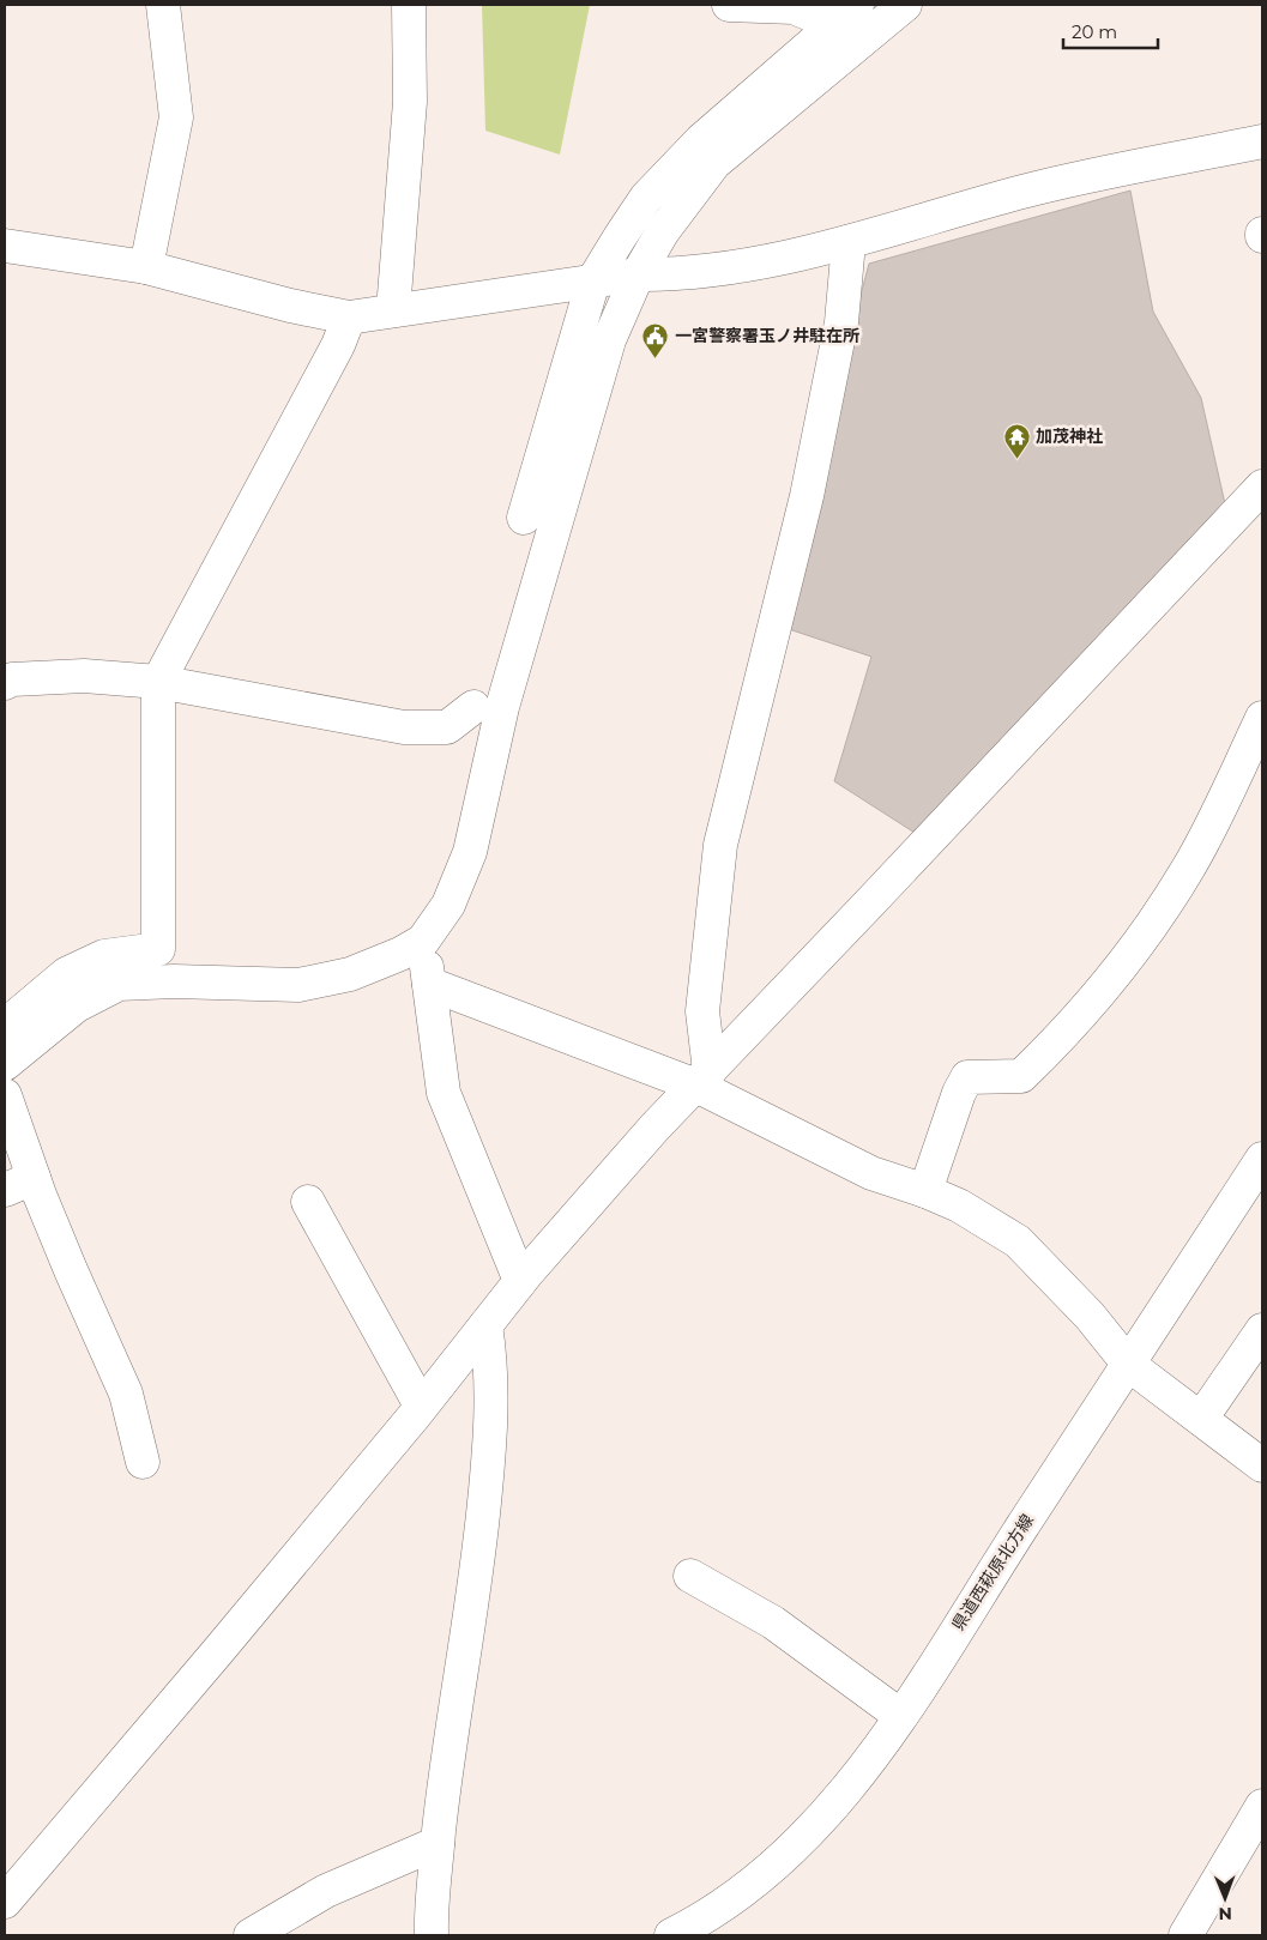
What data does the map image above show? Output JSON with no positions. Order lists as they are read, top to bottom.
{
  "streets": {
    "street": ["県道西萩原北方線"]
  },
  "places": {
    "public building": ["一宮警察署玉ノ井駐在所"],
    "temple": ["加茂神社"]
  },
  "scale_bar": "20 m",
  "north": "bottom"
}
